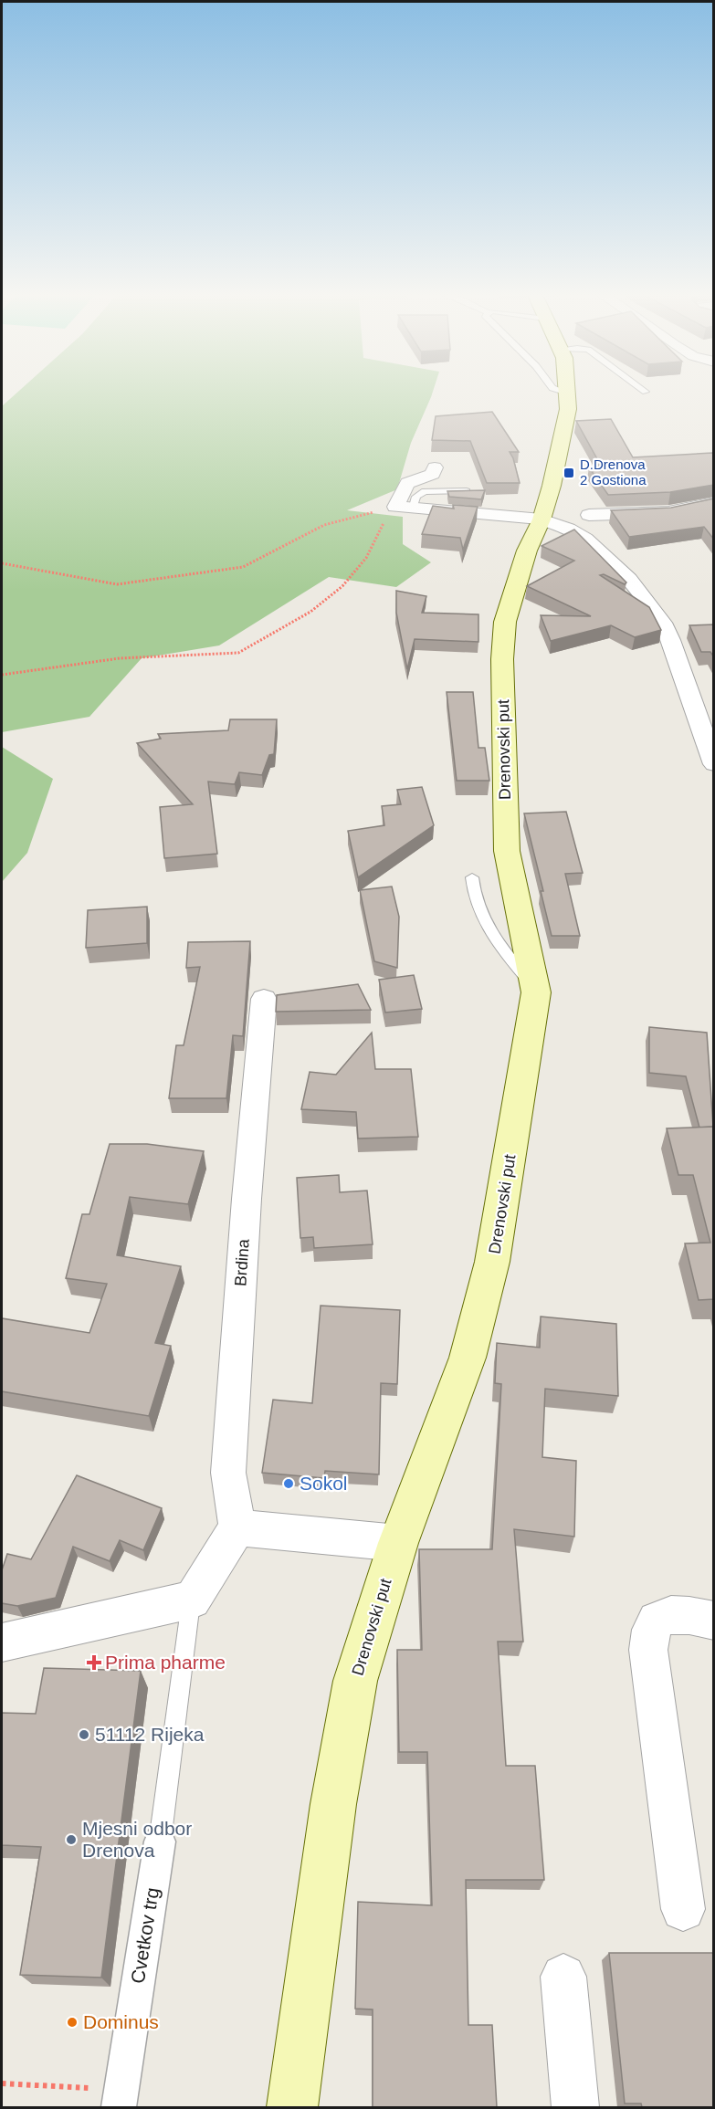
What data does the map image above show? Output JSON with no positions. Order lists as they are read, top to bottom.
{
  "streets": {
    "main road": ["Drenovski put"],
    "street": ["Brdina", "Cvetkov trg"]
  },
  "places": {
    "transit": ["D.Drenova 2 Gostiona"],
    "other": [
      "Sokol",
      "51112 Rijeka",
      "Mjesni odbor Drenova",
      "Dominus"
    ],
    "health": ["Prima pharme"]
  }
}
